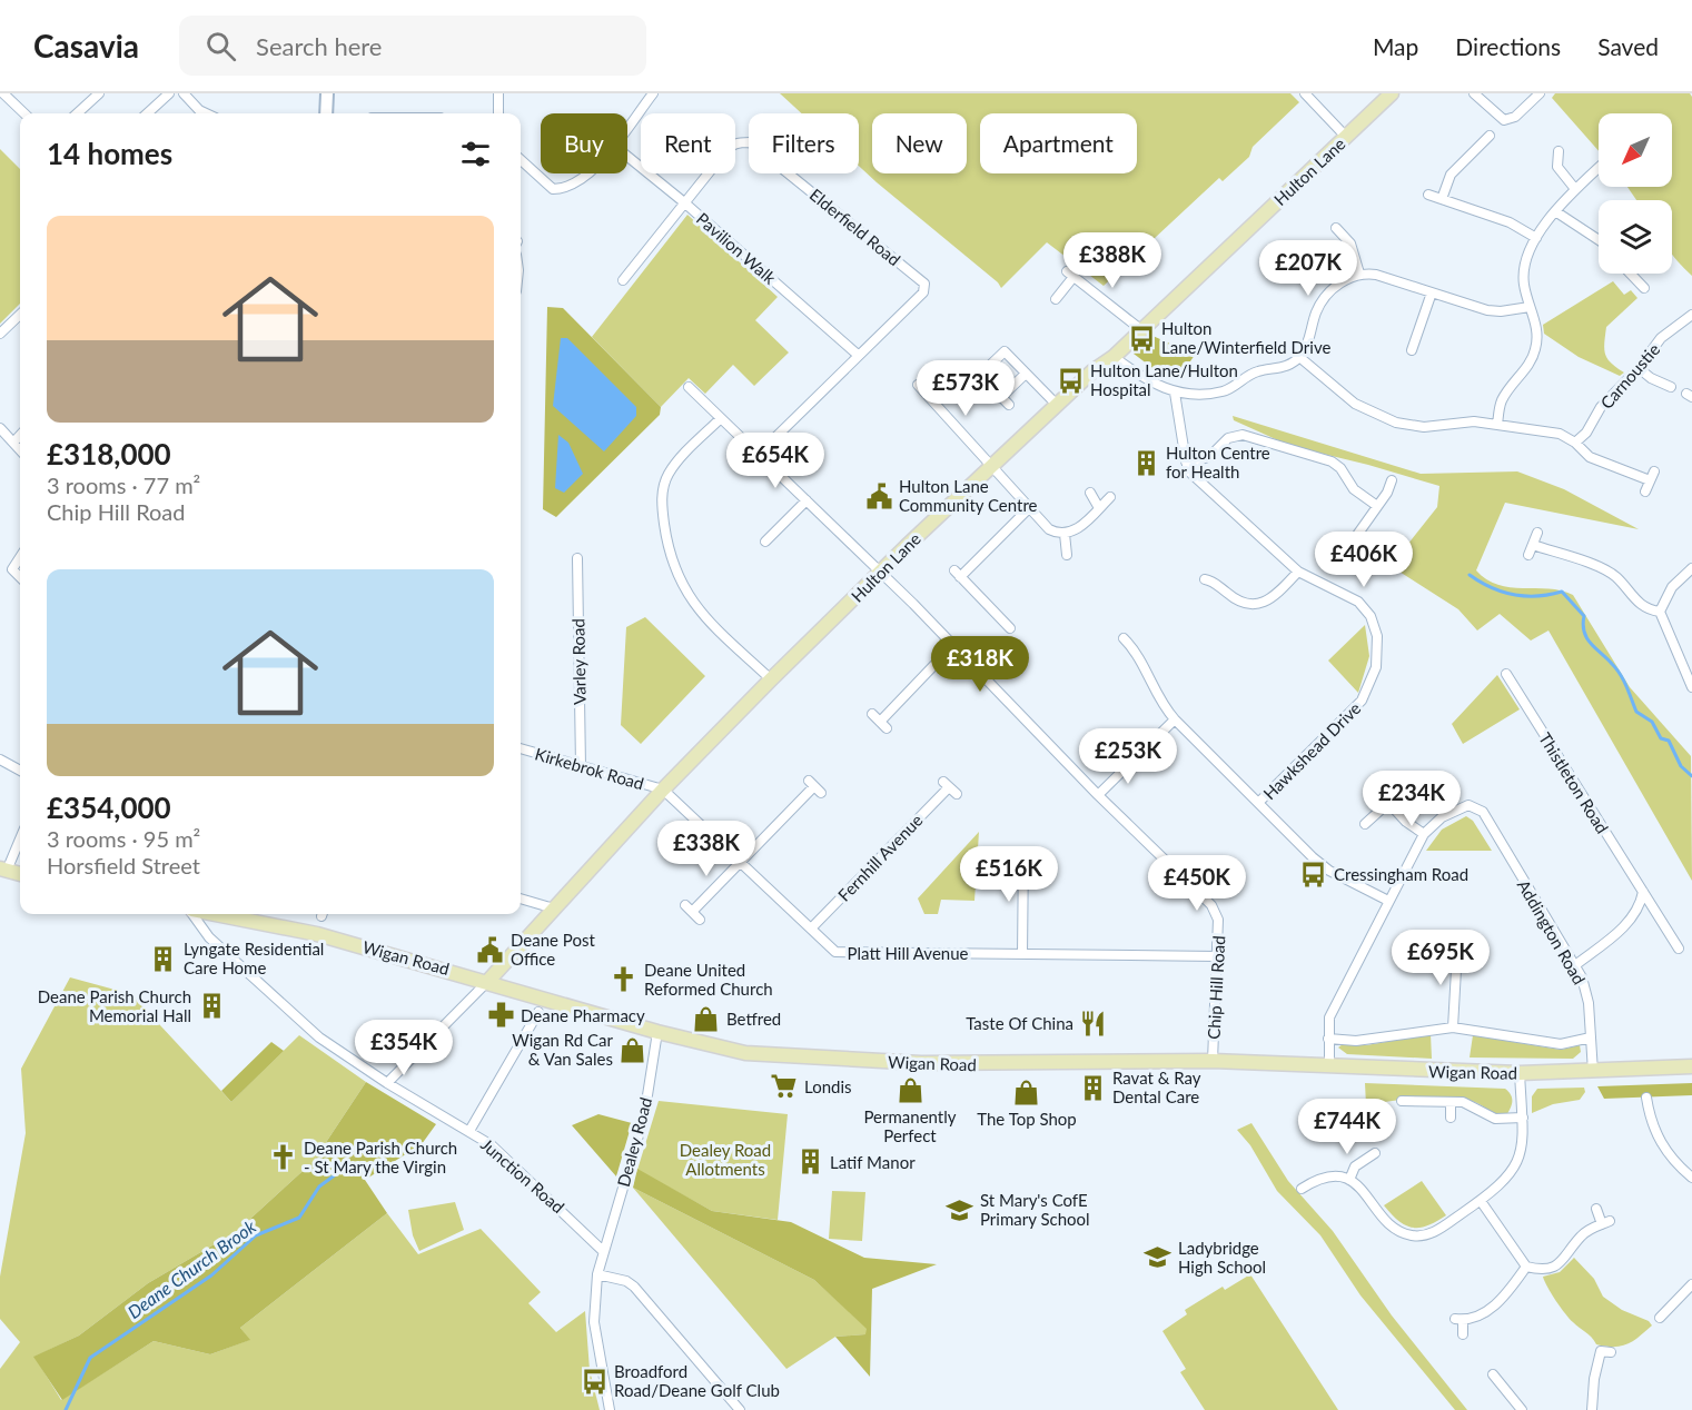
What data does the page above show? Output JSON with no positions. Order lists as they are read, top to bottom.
{
  "streets": {
    "main road": ["Hulton Lane", "Wigan Road"],
    "street": [
      "Elderfield Road",
      "Pavilion Walk",
      "Carnoustie",
      "Varley Road",
      "Hawkshead Drive",
      "Kirkebrok Road",
      "Thistleton Road",
      "Fernhill Avenue",
      "Addington Road",
      "Platt Hill Avenue",
      "Chip Hill Road",
      "Dealey Road",
      "Junction Road"
    ]
  },
  "crossings": [
    ["Hulton Lane", "Kirkebrok Road"],
    ["Hulton Lane", "Platt Hill Avenue"],
    ["Hulton Lane", "Wigan Road"],
    ["Hulton Lane", "Chip Hill Road"],
    ["Elderfield Road", "Pavilion Walk"],
    ["Elderfield Road", "Chip Hill Road"],
    ["Varley Road", "Kirkebrok Road"],
    ["Kirkebrok Road", "Platt Hill Avenue"],
    ["Fernhill Avenue", "Platt Hill Avenue"],
    ["Addington Road", "Wigan Road"],
    ["Platt Hill Avenue", "Chip Hill Road"],
    ["Wigan Road", "Chip Hill Road"],
    ["Wigan Road", "Dealey Road"],
    ["Dealey Road", "Junction Road"]
  ],
  "water": ["Deane Church Brook"],
  "parks": ["Dealey Road Allotments"],
  "places": {
    "bus stop": [
      "Hulton Lane/Winterfield Drive",
      "Hulton Lane/Hulton Hospital",
      "Cressingham Road",
      "Broadford Road/Deane Golf Club"
    ],
    "building": [
      "Hulton Centre for Health",
      "Lyngate Residential Care Home",
      "Deane Parish Church Memorial Hall",
      "Ravat & Ray Dental Care",
      "Latif Manor"
    ],
    "public building": ["Hulton Lane Community Centre", "Deane Post Office"],
    "church": ["Deane United Reformed Church", "Deane Parish Church - St Mary the Virgin"],
    "pharmacy": ["Deane Pharmacy"],
    "shop": [
      "Betfred",
      "Wigan Rd Car & Van Sales",
      "Permanently Perfect",
      "The Top Shop"
    ],
    "restaurant": ["Taste Of China"],
    "supermarket": ["Londis"],
    "school or university": ["St Mary's CofE Primary School", "Ladybridge High School"]
  },
  "north": "bottom left",
  "page": {
    "header": "Casavia",
    "search": "Search here",
    "nav": ["Map", "Directions", "Saved"],
    "chip": [
      "Buy",
      "Rent",
      "Filters",
      "New",
      "Apartment"
    ],
    "heading": "14 homes",
    "list": [
      {
        "name": "£318,000",
        "note": "3 rooms · 77 m² · Chip Hill Road"
      },
      {
        "name": "£354,000",
        "note": "3 rooms · 95 m² · Horsfield Street"
      }
    ],
    "price": [
      "£388K",
      "£207K",
      "£573K",
      "£654K",
      "£406K",
      "£318K",
      "£253K",
      "£234K",
      "£338K",
      "£516K",
      "£450K",
      "£695K",
      "£354K",
      "£744K"
    ]
  }
}
